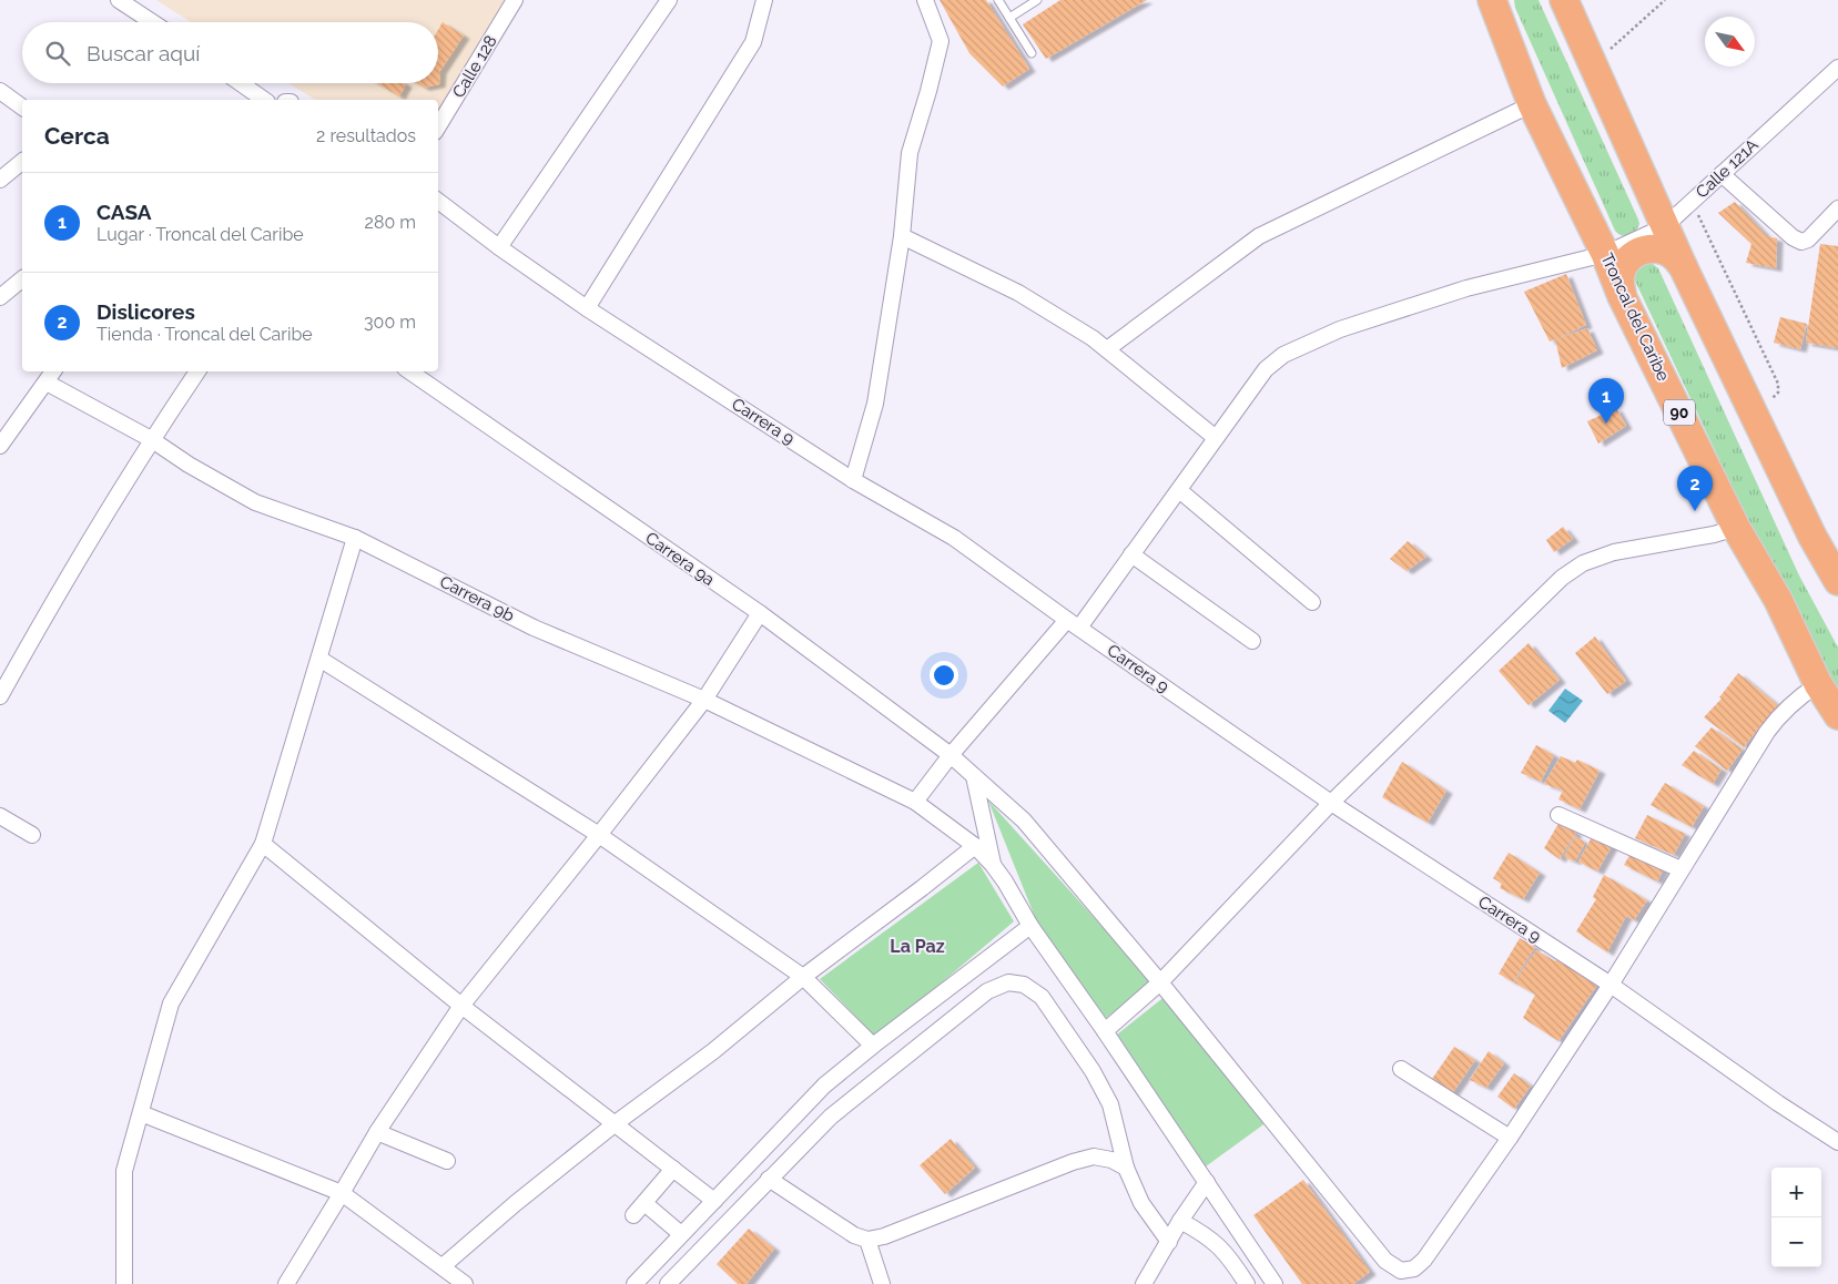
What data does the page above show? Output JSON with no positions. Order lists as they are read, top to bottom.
{
  "streets": {
    "highway": ["Troncal del Caribe", "90"],
    "street": [
      "Calle 128",
      "Calle 121A",
      "Carrera 9",
      "Carrera 9a",
      "Carrera 9b"
    ]
  },
  "crossings": [
    ["Calle 121A", "Troncal del Caribe"],
    ["Calle 121A", "Carrera 9"],
    ["Calle 121A", "Carrera 9a"],
    ["Calle 121A", "Carrera 9b"]
  ],
  "districts": ["La Paz"],
  "north": "bottom right",
  "page": {
    "search": "Buscar aquí",
    "heading": ["Cerca", "2 resultados"],
    "list": [
      {
        "mark": "1",
        "name": "CASA",
        "note": "Lugar · Troncal del Caribe",
        "value": "280 m"
      },
      {
        "mark": "2",
        "name": "Dislicores",
        "note": "Tienda · Troncal del Caribe",
        "value": "300 m"
      }
    ],
    "pins": ["1", "2"],
    "map_buttons": ["+", "−"]
  }
}
